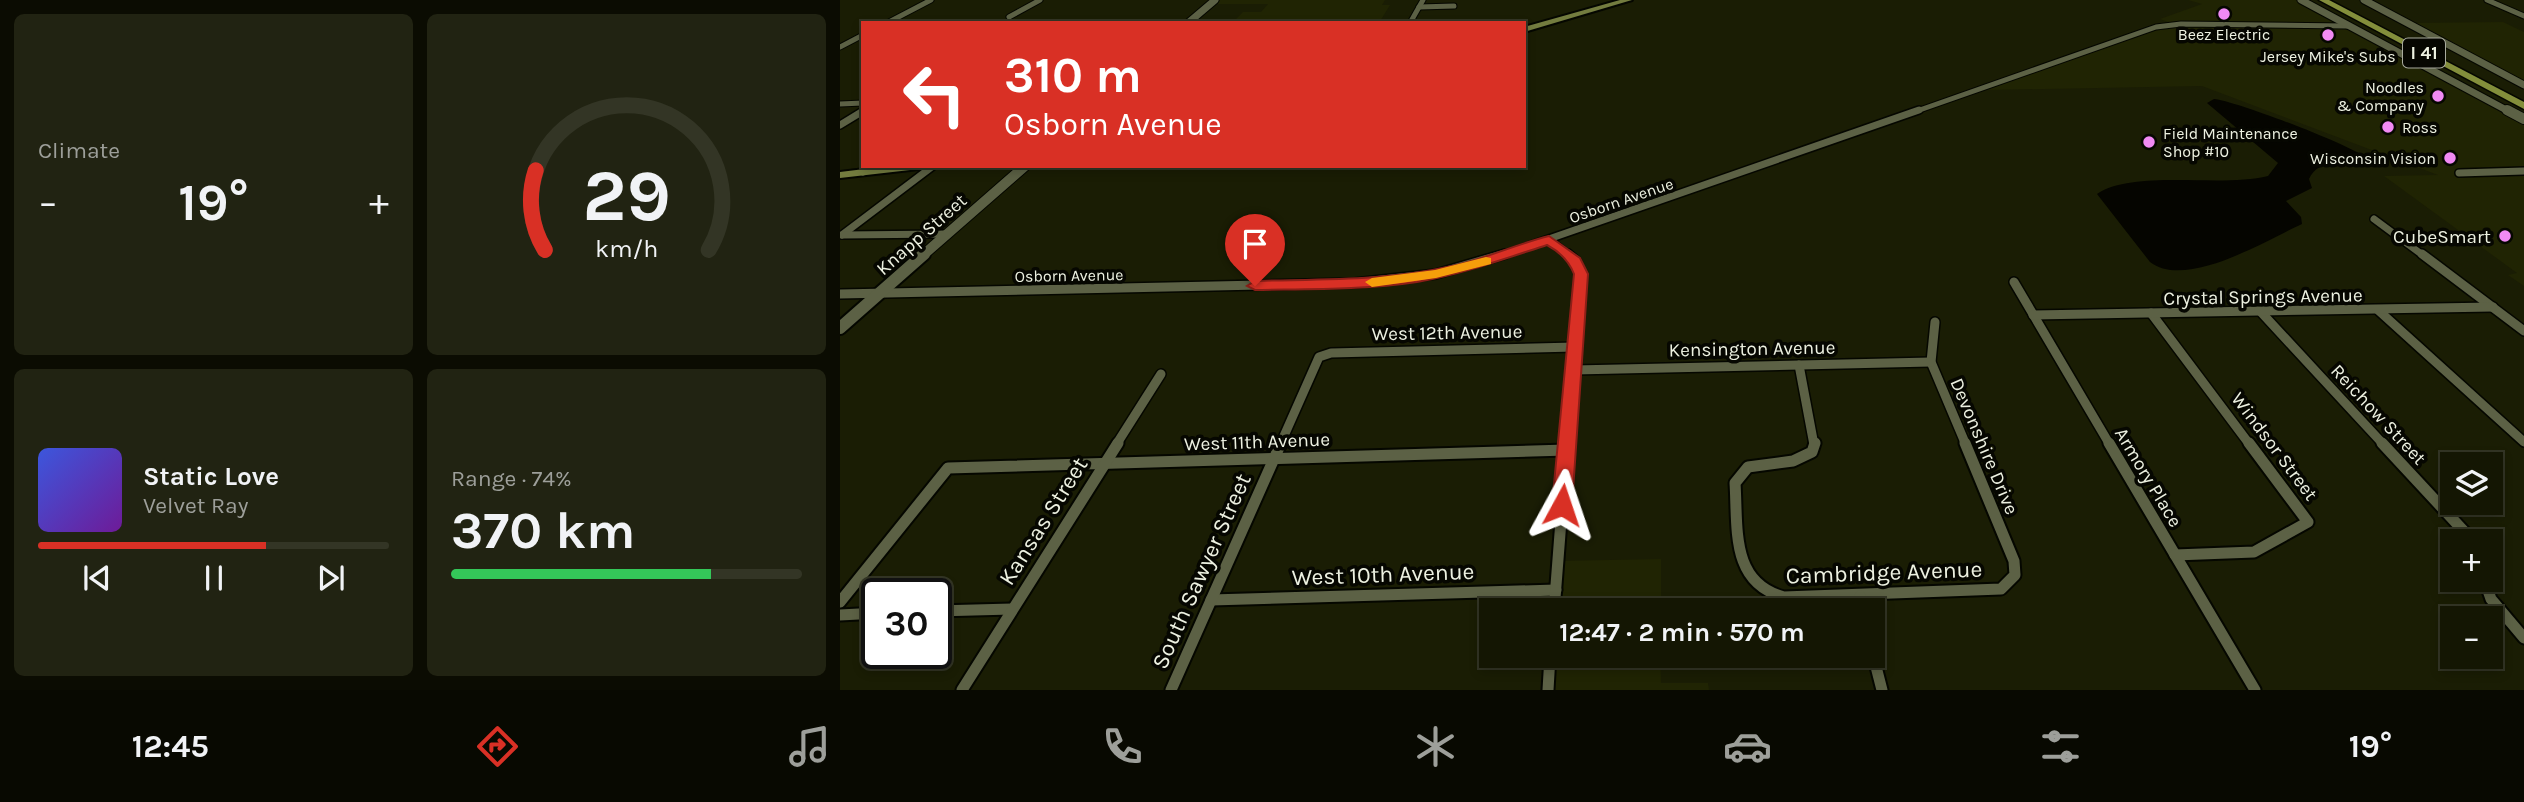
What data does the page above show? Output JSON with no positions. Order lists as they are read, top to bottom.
{
  "streets": {
    "highway": ["I 41"],
    "street": [
      "Osborn Avenue",
      "Knapp Street",
      "Crystal Springs Avenue",
      "West 12th Avenue",
      "Kensington Avenue",
      "Reichow Street",
      "West 11th Avenue",
      "Devonshire Drive",
      "Windsor Street",
      "Armory Place",
      "Kansas Street",
      "South Sawyer Street",
      "Cambridge Avenue",
      "West 10th Avenue"
    ]
  },
  "crossings": [
    ["Osborn Avenue", "Knapp Street"],
    ["Crystal Springs Avenue", "Reichow Street"],
    ["Crystal Springs Avenue", "Windsor Street"],
    ["Crystal Springs Avenue", "Armory Place"],
    ["West 12th Avenue", "South Sawyer Street"],
    ["Kensington Avenue", "Devonshire Drive"],
    ["Kensington Avenue", "Cambridge Avenue"],
    ["West 11th Avenue", "Kansas Street"],
    ["West 11th Avenue", "South Sawyer Street"],
    ["Devonshire Drive", "Cambridge Avenue"],
    ["Windsor Street", "Armory Place"],
    ["South Sawyer Street", "West 10th Avenue"]
  ],
  "places": [
    "Beez Electric",
    "Jersey Mike's Subs",
    "Noodles & Company",
    "Ross",
    "Field Maintenance Shop #10",
    "Wisconsin Vision",
    "CubeSmart"
  ],
  "page": {
    "tile": [
      "Climate",
      ["Range · 74%", "370 km"]
    ],
    "turn": ["310 m", "Osborn Avenue"],
    "heat": ["−", "19°", "+"],
    "song": ["Static Love", "Velvet Ray"],
    "map_buttons": ["+", "−"],
    "limit": "30",
    "trip": "12:47 · 2 min · 570 m",
    "tabs": ["12:45", "19°"],
    "gauge": ["29", "km/h"]
  }
}
